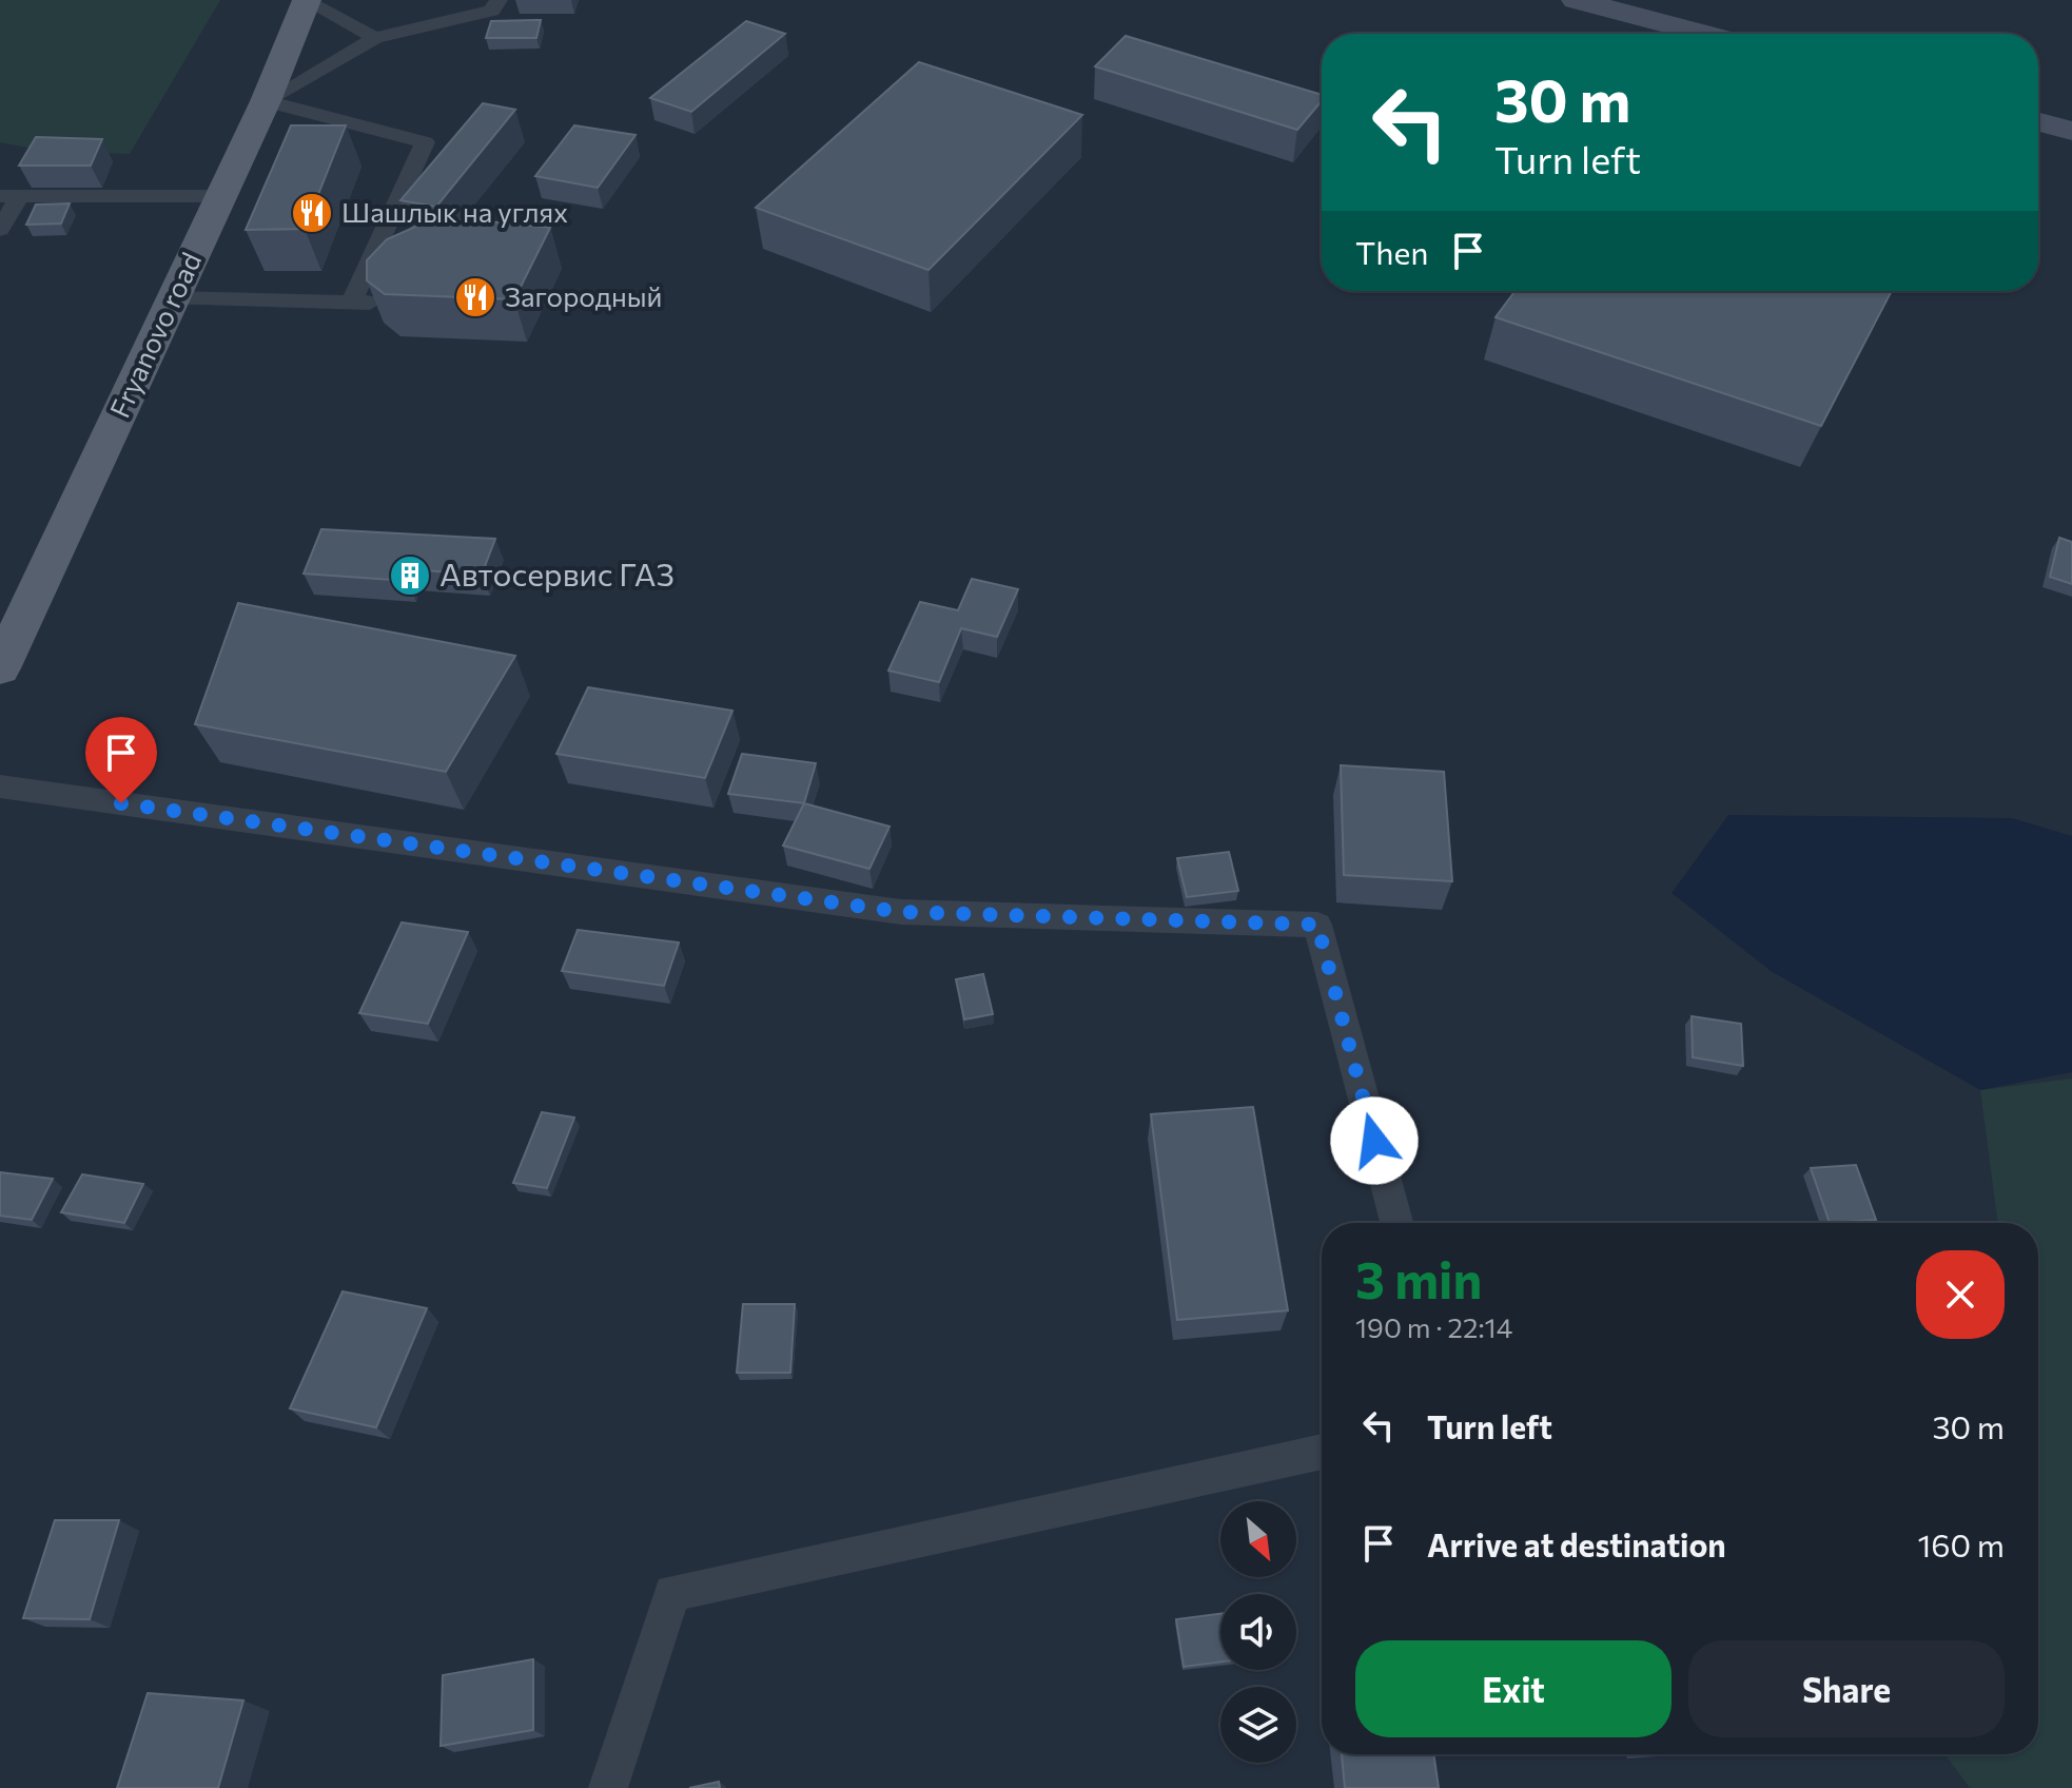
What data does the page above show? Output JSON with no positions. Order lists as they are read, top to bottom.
{
  "streets": {
    "main road": ["Fryanovo road"]
  },
  "places": {
    "restaurant": ["Шашлык на углях", "Загородный"],
    "building": ["Автосервис ГАЗ"]
  },
  "north": "bottom right",
  "page": {
    "turn": ["30 m", "Turn left"],
    "then": "Then",
    "heading": ["3 min", "190 m · 22:14"],
    "list": [
      {
        "name": "Turn left",
        "value": "30 m"
      },
      {
        "name": "Arrive at destination",
        "value": "160 m"
      }
    ],
    "buttons": ["Exit", "Share"]
  }
}
